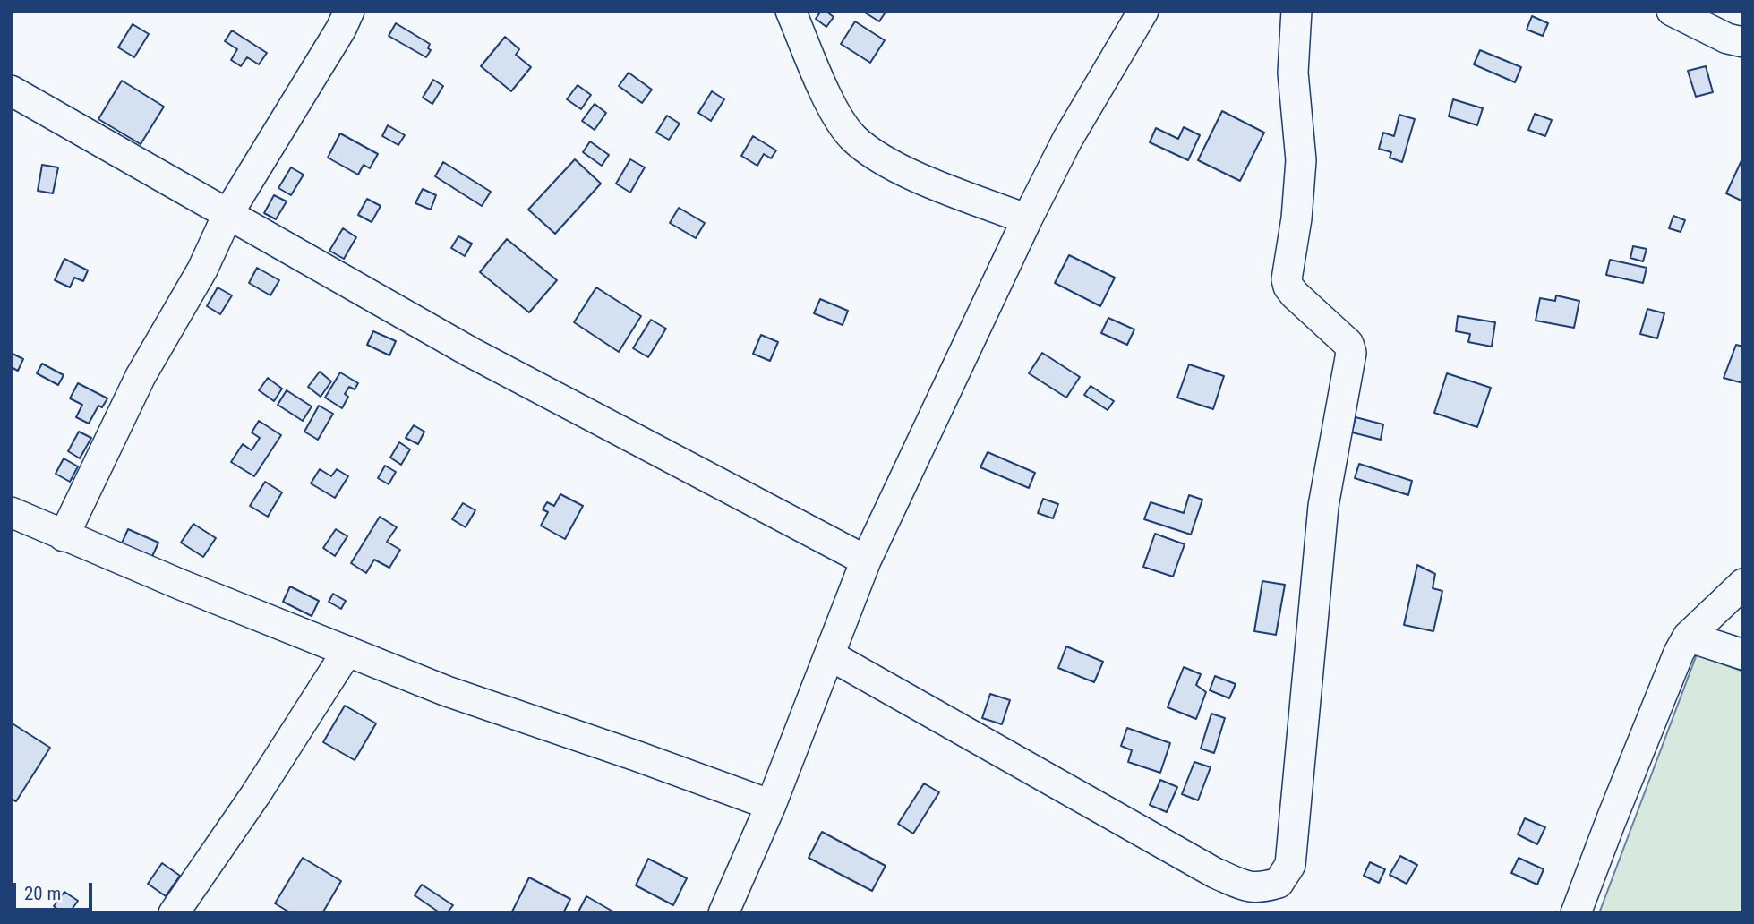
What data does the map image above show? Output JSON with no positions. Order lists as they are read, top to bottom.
{
  "scale_bar": "20 m"
}
